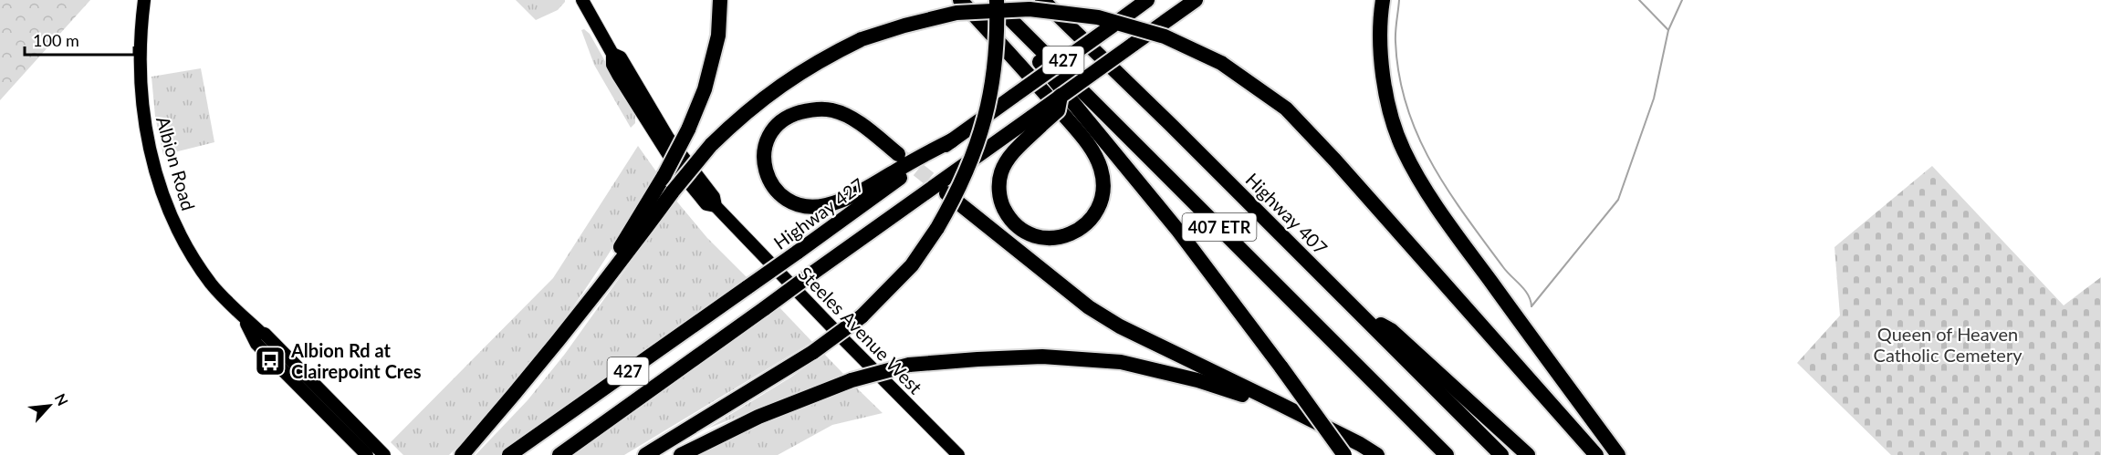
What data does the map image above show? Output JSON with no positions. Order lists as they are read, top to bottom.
{
  "streets": {
    "highway": [
      "427",
      "Highway 427",
      "Highway 407",
      "407 ETR"
    ],
    "main road": ["Albion Road", "Steeles Avenue West"]
  },
  "parks": ["Queen of Heaven Catholic Cemetery"],
  "places": {
    "bus stop": ["Albion Rd at Clairepoint Cres"]
  },
  "scale_bar": "100 m",
  "north": "top right"
}
